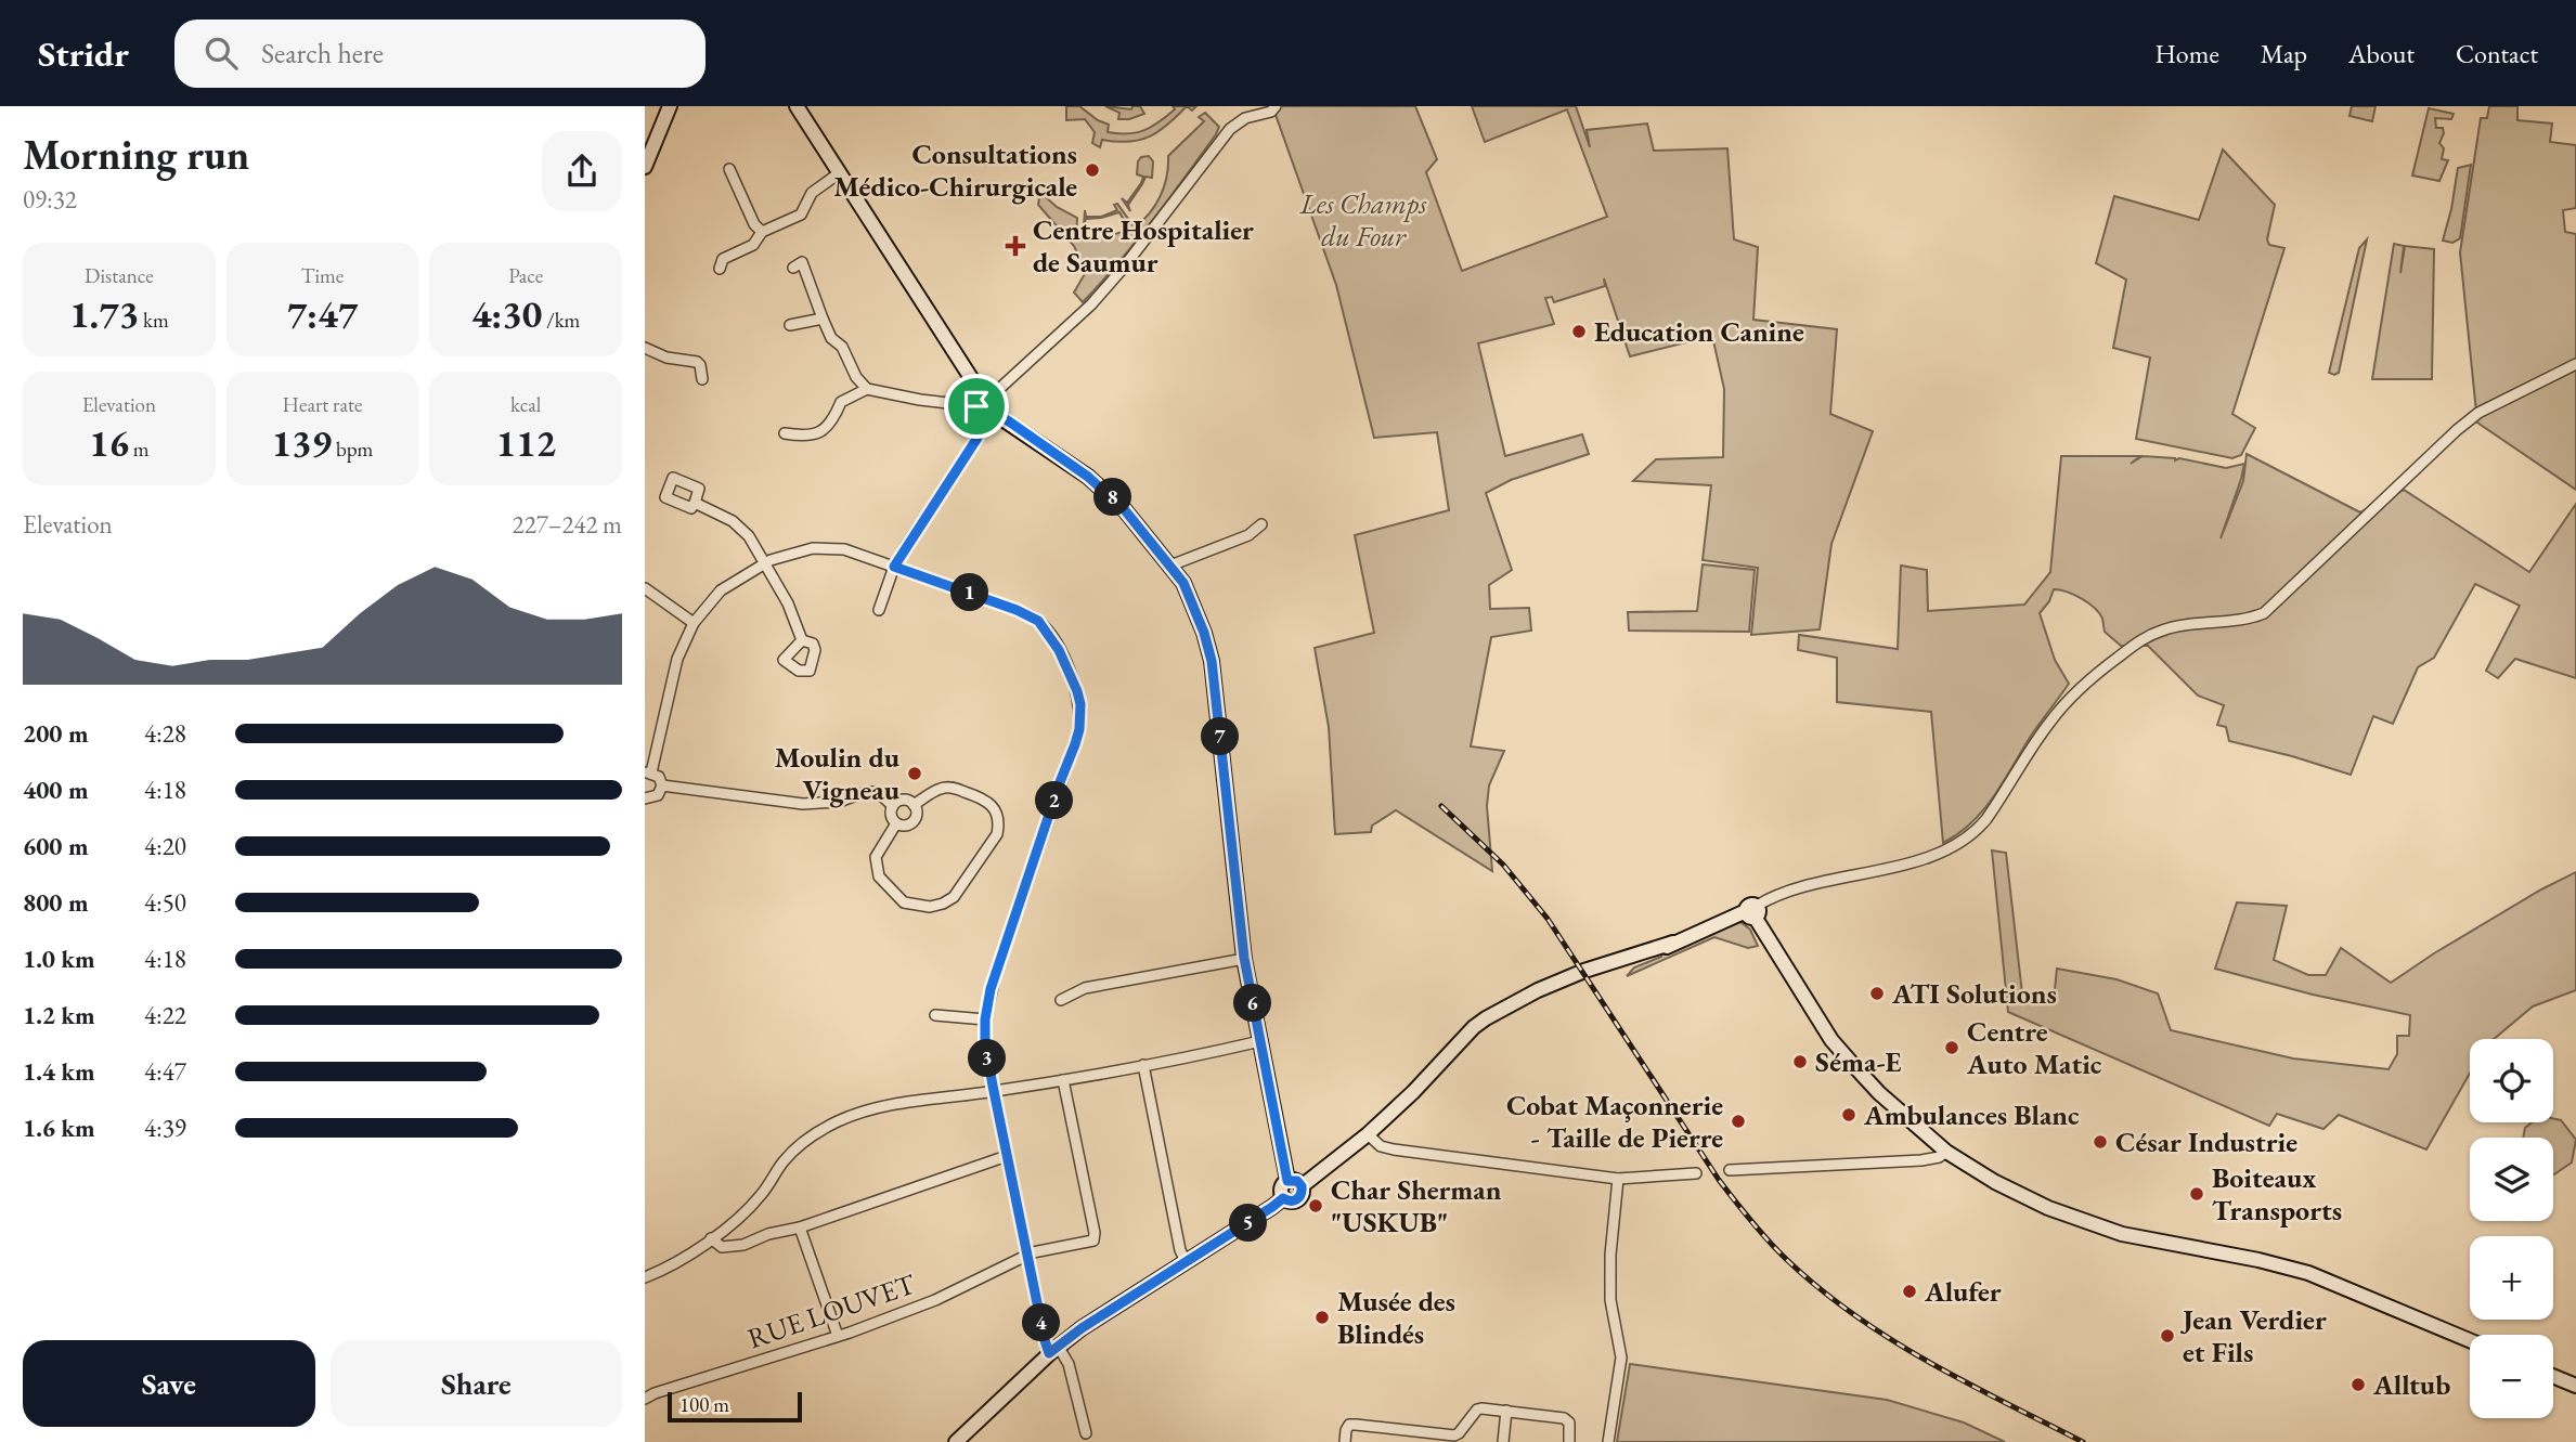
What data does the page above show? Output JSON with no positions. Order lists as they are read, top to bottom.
{
  "streets": {
    "street": ["RUE LOUVET"]
  },
  "parks": ["Les Champs du Four"],
  "places": {
    "other": [
      "Consultations Médico-Chirurgicale",
      "Education Canine",
      "Moulin du Vigneau",
      "ATI Solutions",
      "Centre Auto Matic",
      "Séma-E",
      "Ambulances Blanc",
      "Cobat Maçonnerie - Taille de Pierre",
      "César Industrie",
      "Boiteaux Transports",
      "Char Sherman \"USKUB\"",
      "Alufer",
      "Musée des Blindés",
      "Jean Verdier et Fils",
      "Alltub"
    ],
    "health": ["Centre Hospitalier de Saumur"]
  },
  "scale_bar": "100 m",
  "page": {
    "header": "Stridr",
    "search": "Search here",
    "nav": [
      "Home",
      "Map",
      "About",
      "Contact"
    ],
    "heading": ["Morning run", "09:32"],
    "stats": [
      ["Distance", "1.73 km"],
      ["Time", "7:47"],
      ["Pace", "4:30 /km"],
      ["Elevation", "16 m"],
      ["Heart rate", "139 bpm"],
      ["kcal", "112"]
    ],
    "pins": [
      "8",
      "1",
      "7",
      "2",
      "6",
      "3",
      "5",
      "4"
    ],
    "chart": ["Elevation", "227–242 m"],
    "list": [
      {
        "name": "200 m",
        "note": "4:28"
      },
      {
        "name": "400 m",
        "note": "4:18"
      },
      {
        "name": "600 m",
        "note": "4:20"
      },
      {
        "name": "800 m",
        "note": "4:50"
      },
      {
        "name": "1.0 km",
        "note": "4:18"
      },
      {
        "name": "1.2 km",
        "note": "4:22"
      },
      {
        "name": "1.4 km",
        "note": "4:47"
      },
      {
        "name": "1.6 km",
        "note": "4:39"
      }
    ],
    "map_buttons": ["+", "−"],
    "buttons": ["Save", "Share"],
    "scale": "100 m"
  }
}
